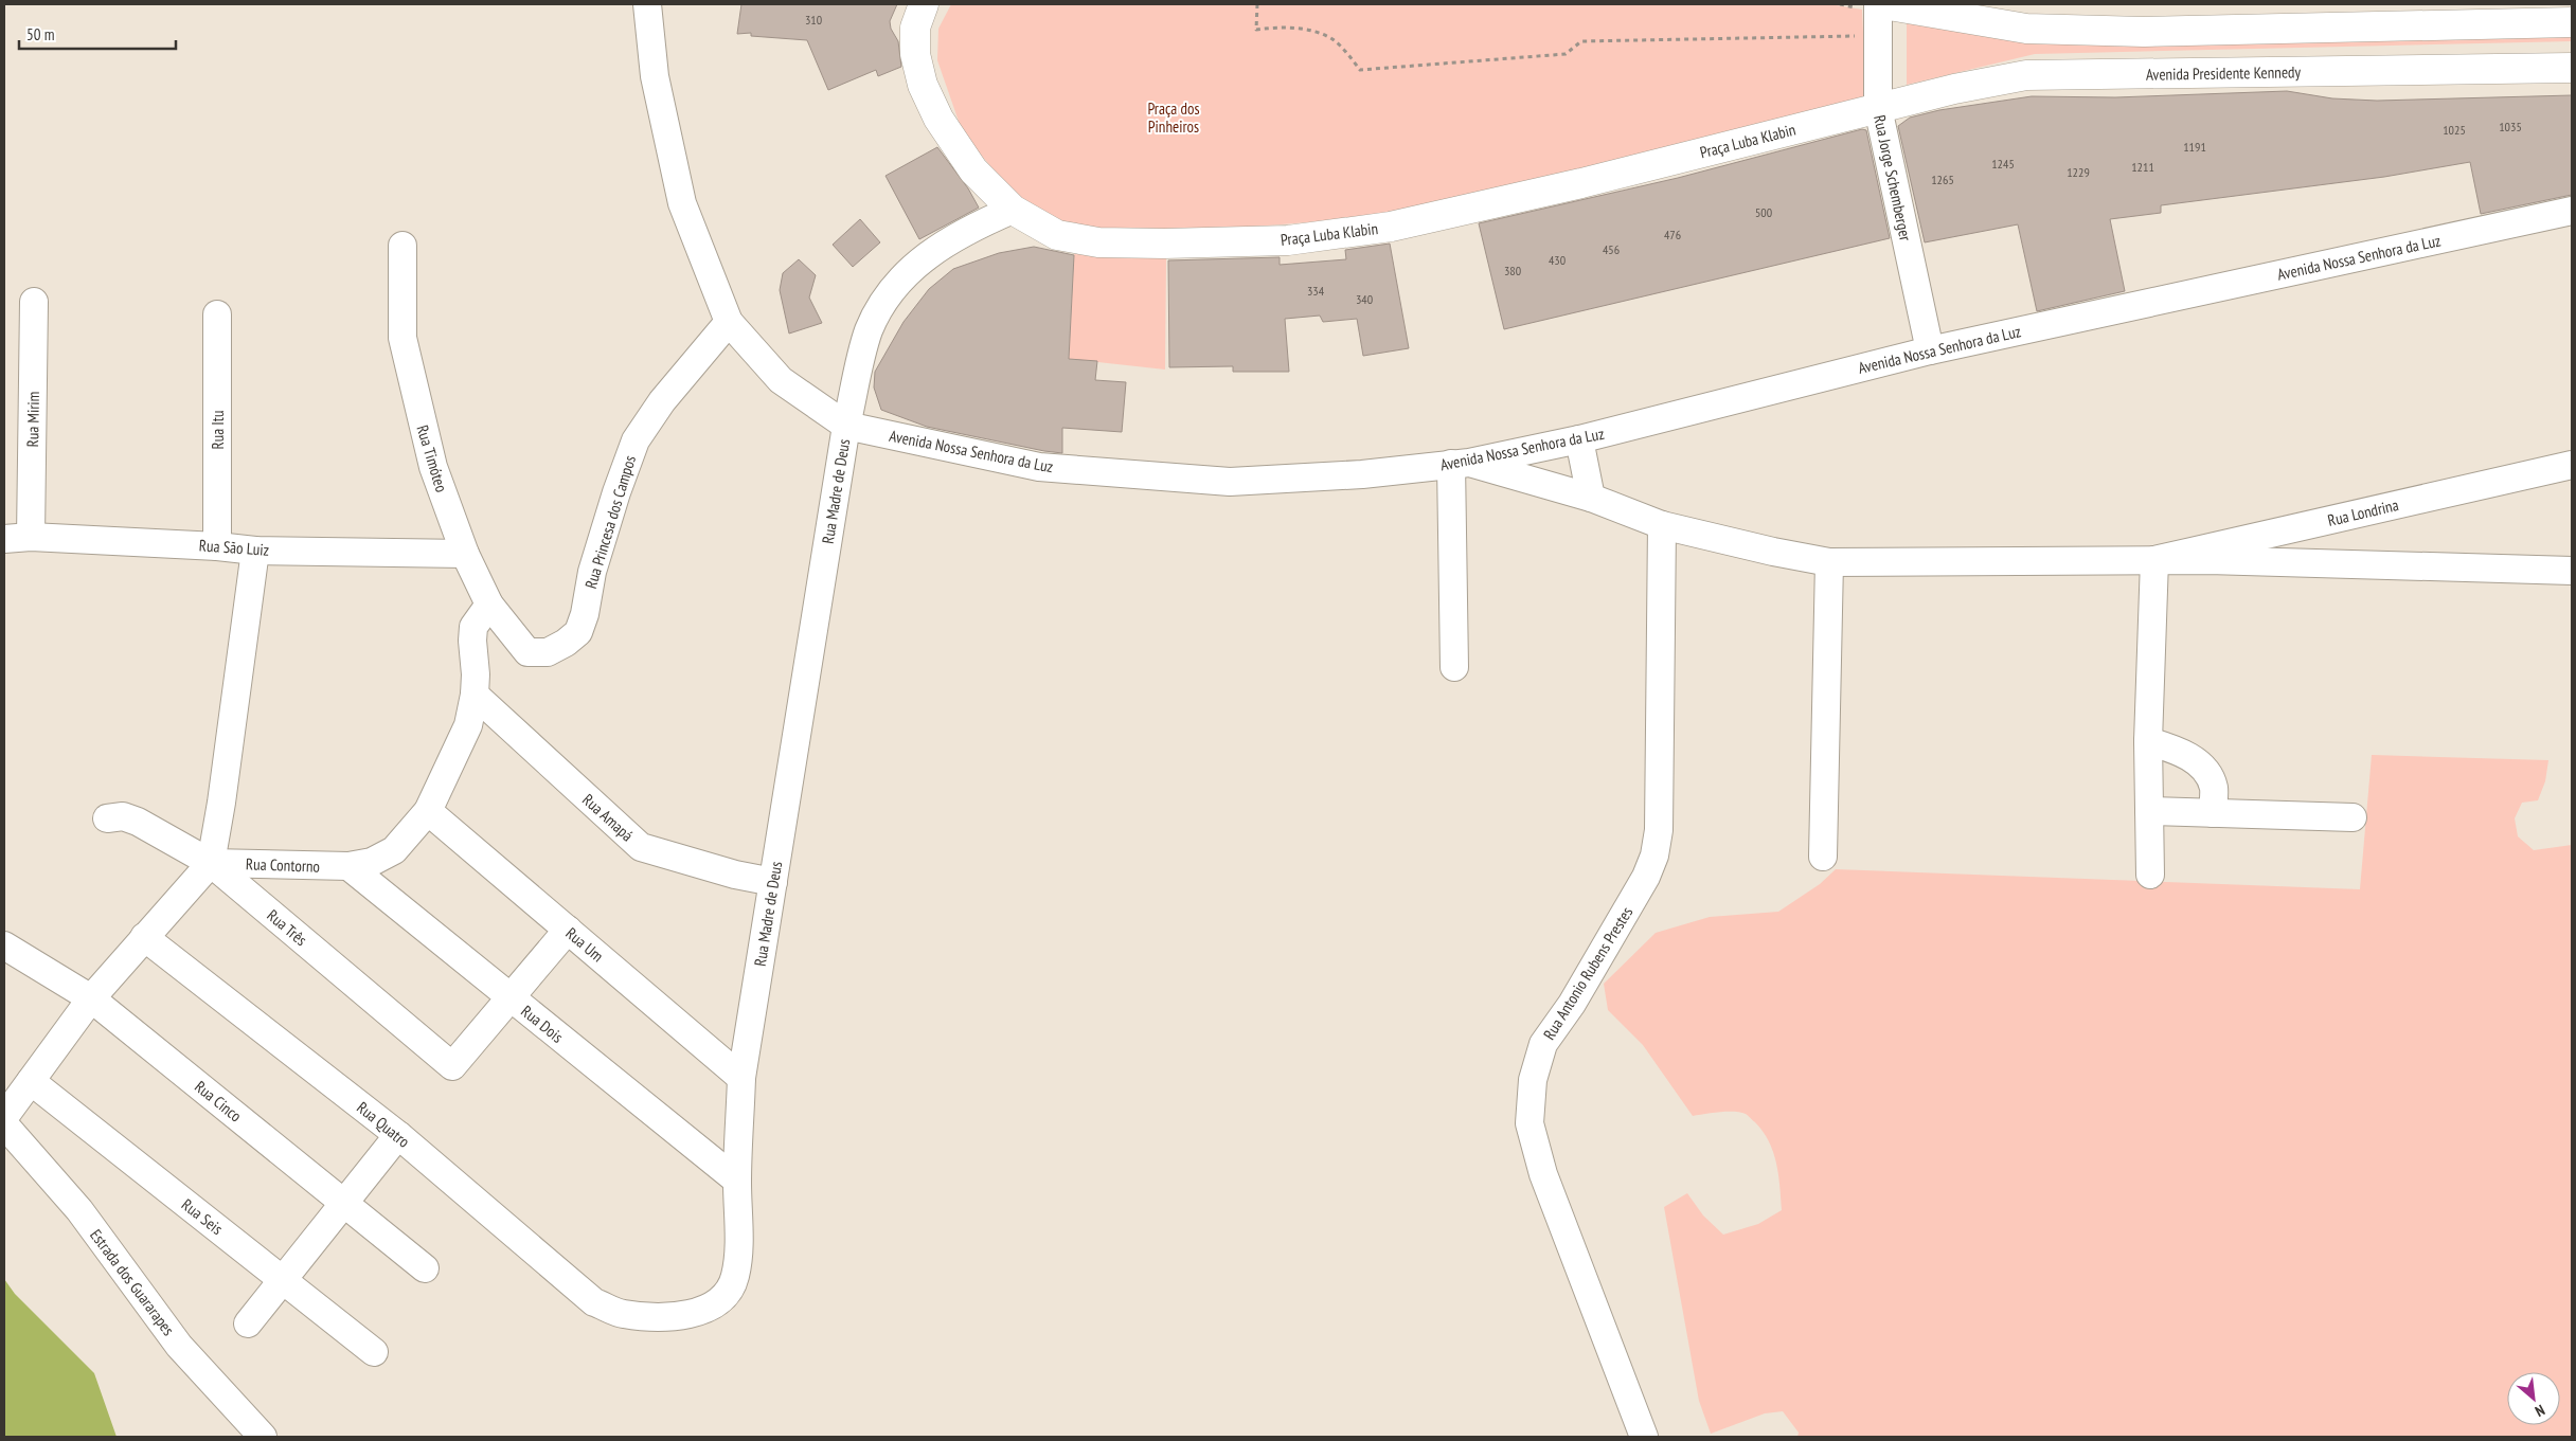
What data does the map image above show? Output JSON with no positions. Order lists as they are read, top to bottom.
{
  "streets": {
    "main road": ["Avenida Presidente Kennedy", "Praça Luba Klabin"],
    "street": [
      "Rua Jorge Schemberger",
      "Avenida Nossa Senhora da Luz",
      "Rua Mirim",
      "Rua Itu",
      "Rua Timóteo",
      "Rua Madre de Deus",
      "Rua Londrina",
      "Rua Princesa dos Campos",
      "Rua São Luiz",
      "Rua Amapá",
      "Rua Contorno",
      "Rua Três",
      "Rua Um",
      "Rua Antonio Rubens Prestes",
      "Rua Dois",
      "Rua Cinco",
      "Rua Quatro",
      "Rua Seis",
      "Estrada dos Guararapes"
    ]
  },
  "crossings": [
    ["Avenida Presidente Kennedy", "Praça Luba Klabin"],
    ["Avenida Presidente Kennedy", "Rua Jorge Schemberger"],
    ["Praça Luba Klabin", "Rua Jorge Schemberger"],
    ["Praça Luba Klabin", "Rua Madre de Deus"],
    ["Rua Jorge Schemberger", "Avenida Nossa Senhora da Luz"],
    ["Avenida Nossa Senhora da Luz", "Rua Madre de Deus"],
    ["Avenida Nossa Senhora da Luz", "Rua Princesa dos Campos"],
    ["Rua Mirim", "Rua São Luiz"],
    ["Rua Itu", "Rua São Luiz"],
    ["Rua Timóteo", "Rua Princesa dos Campos"],
    ["Rua Timóteo", "Rua São Luiz"],
    ["Rua Timóteo", "Rua Contorno"],
    ["Rua Madre de Deus", "Rua Amapá"],
    ["Rua Madre de Deus", "Rua Um"],
    ["Rua Madre de Deus", "Rua Dois"],
    ["Rua Madre de Deus", "Rua Quatro"],
    ["Rua Amapá", "Rua Contorno"],
    ["Rua Contorno", "Rua Três"],
    ["Rua Contorno", "Rua Um"],
    ["Rua Contorno", "Rua Dois"],
    ["Rua Três", "Rua Dois"]
  ],
  "parks": ["Praça dos Pinheiros"],
  "house_numbers": [
    "310",
    "1035",
    "1025",
    "1191",
    "1245",
    "1211",
    "1229",
    "1265",
    "500",
    "476",
    "456",
    "430",
    "380",
    "334",
    "340"
  ],
  "scale_bar": "50 m",
  "north": "bottom right"
}
